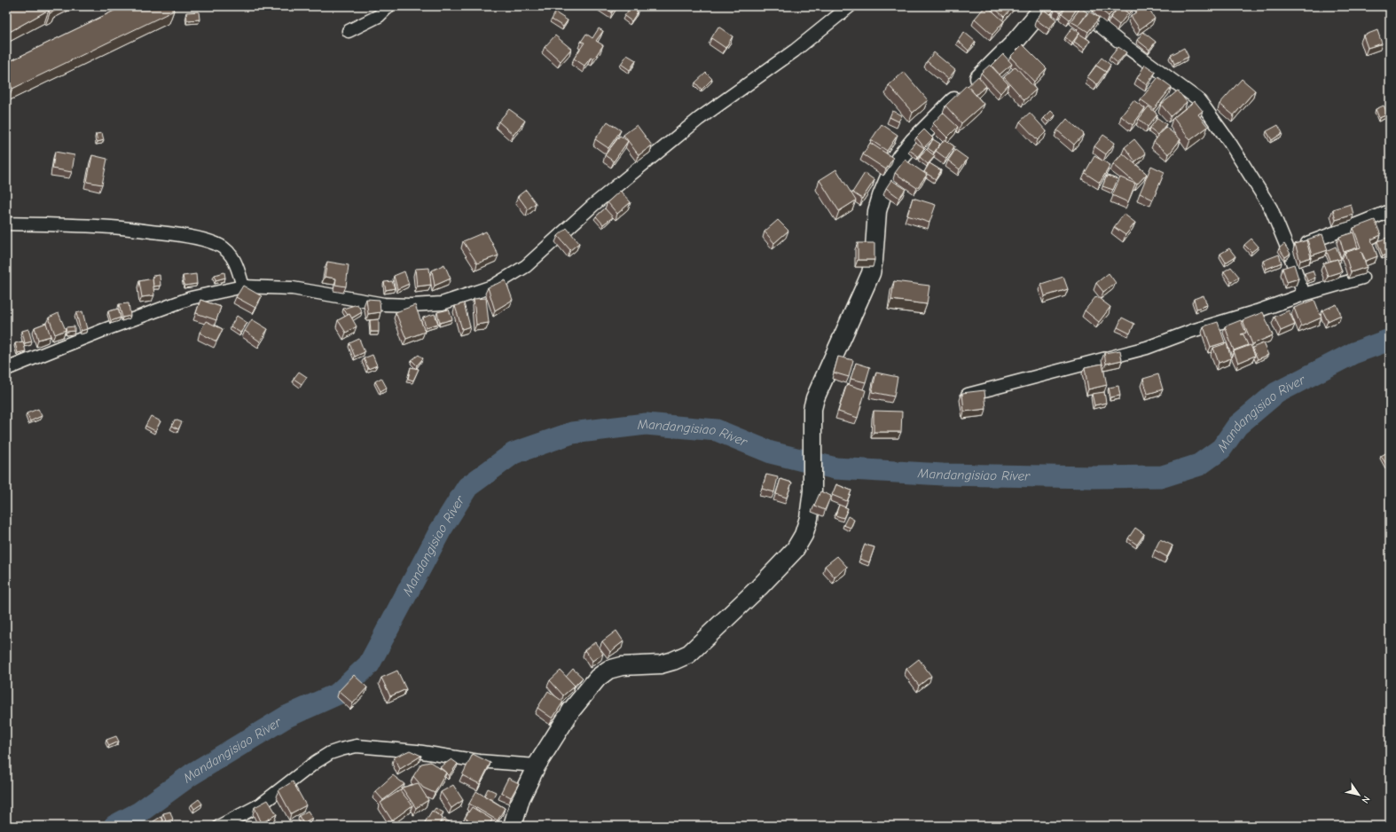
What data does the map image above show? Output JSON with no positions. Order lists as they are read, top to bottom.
{
  "water": ["Mandangisiao River"],
  "north": "bottom right"
}
